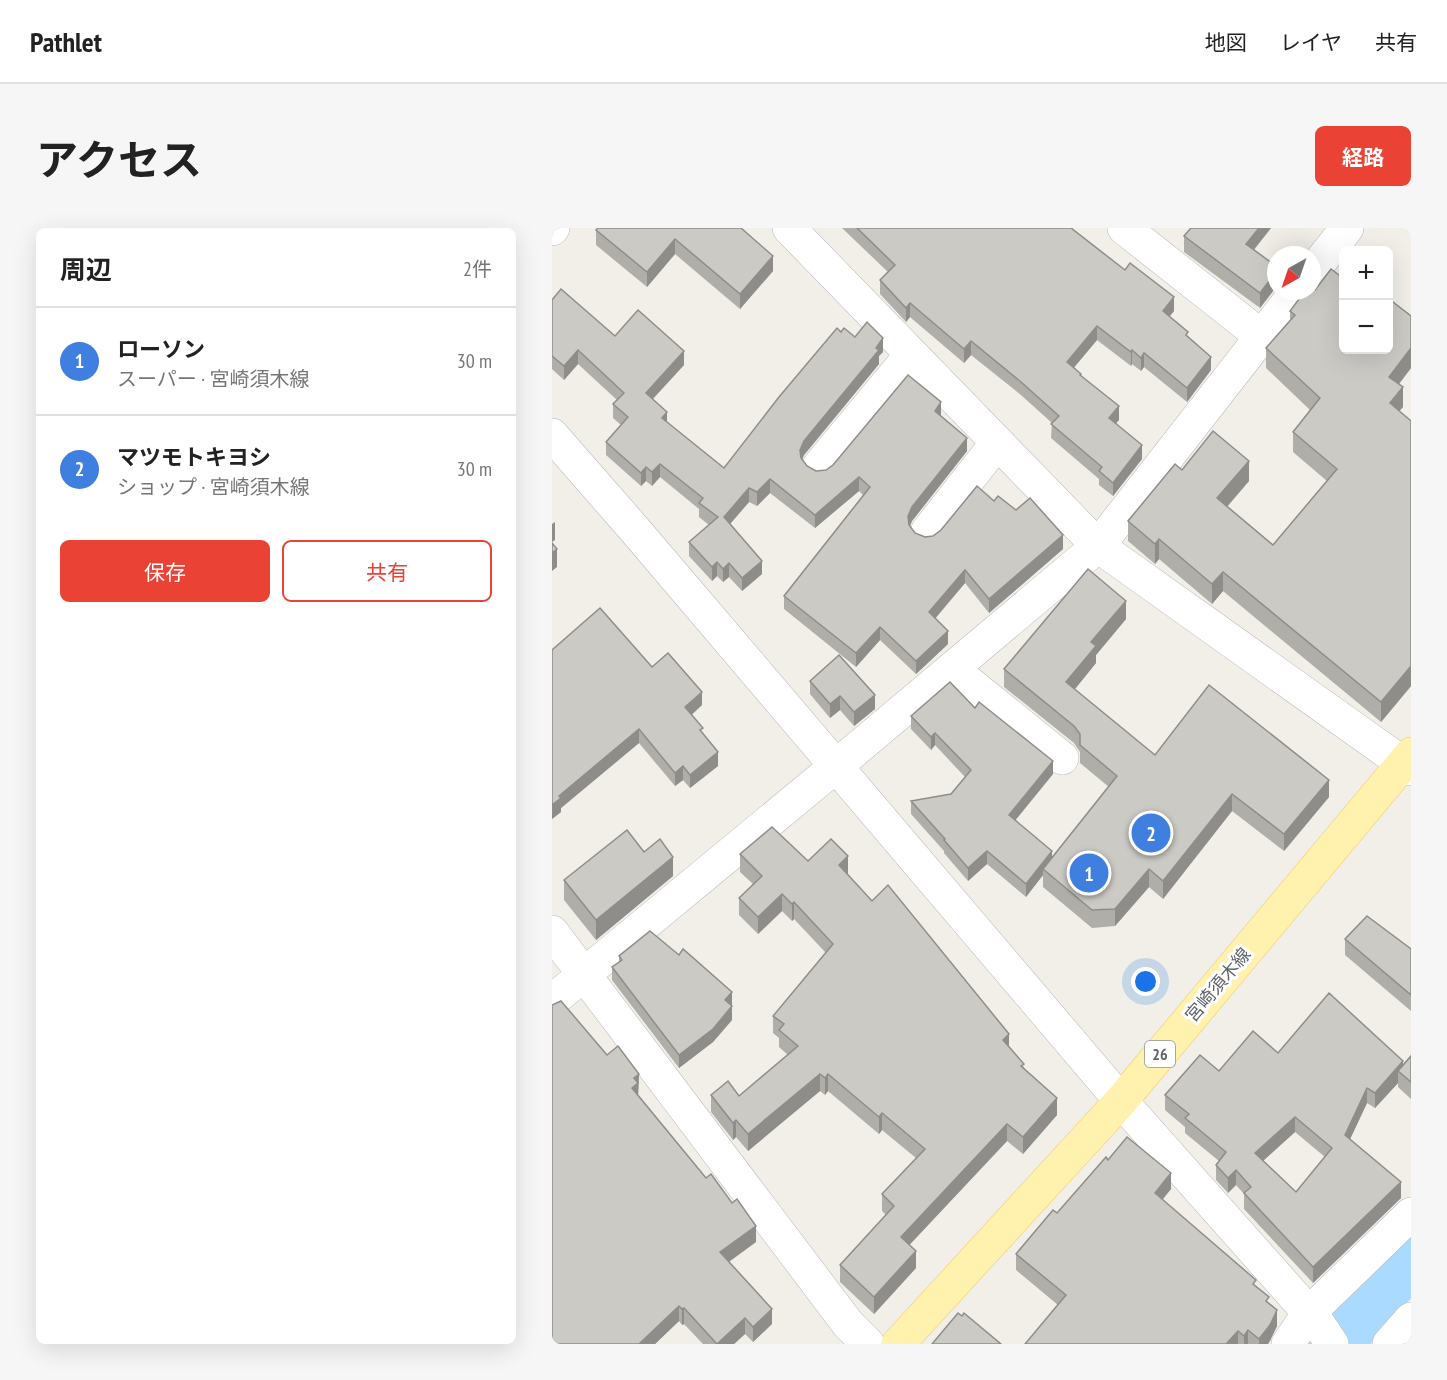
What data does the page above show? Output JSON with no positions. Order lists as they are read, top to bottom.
{
  "streets": {
    "main road": ["宮崎須木線", "26"]
  },
  "north": "bottom left",
  "page": {
    "header": "Pathlet",
    "nav": ["地図", "レイヤ", "共有"],
    "title": "アクセス",
    "buttons": [
      "経路",
      ["保存", "共有"]
    ],
    "heading": ["周辺", "2件"],
    "map_buttons": ["+", "−"],
    "list": [
      {
        "mark": "1",
        "name": "ローソン",
        "note": "スーパー · 宮崎須木線",
        "value": "30 m"
      },
      {
        "mark": "2",
        "name": "マツモトキヨシ",
        "note": "ショップ · 宮崎須木線",
        "value": "30 m"
      }
    ],
    "pins": ["2", "1"]
  }
}
